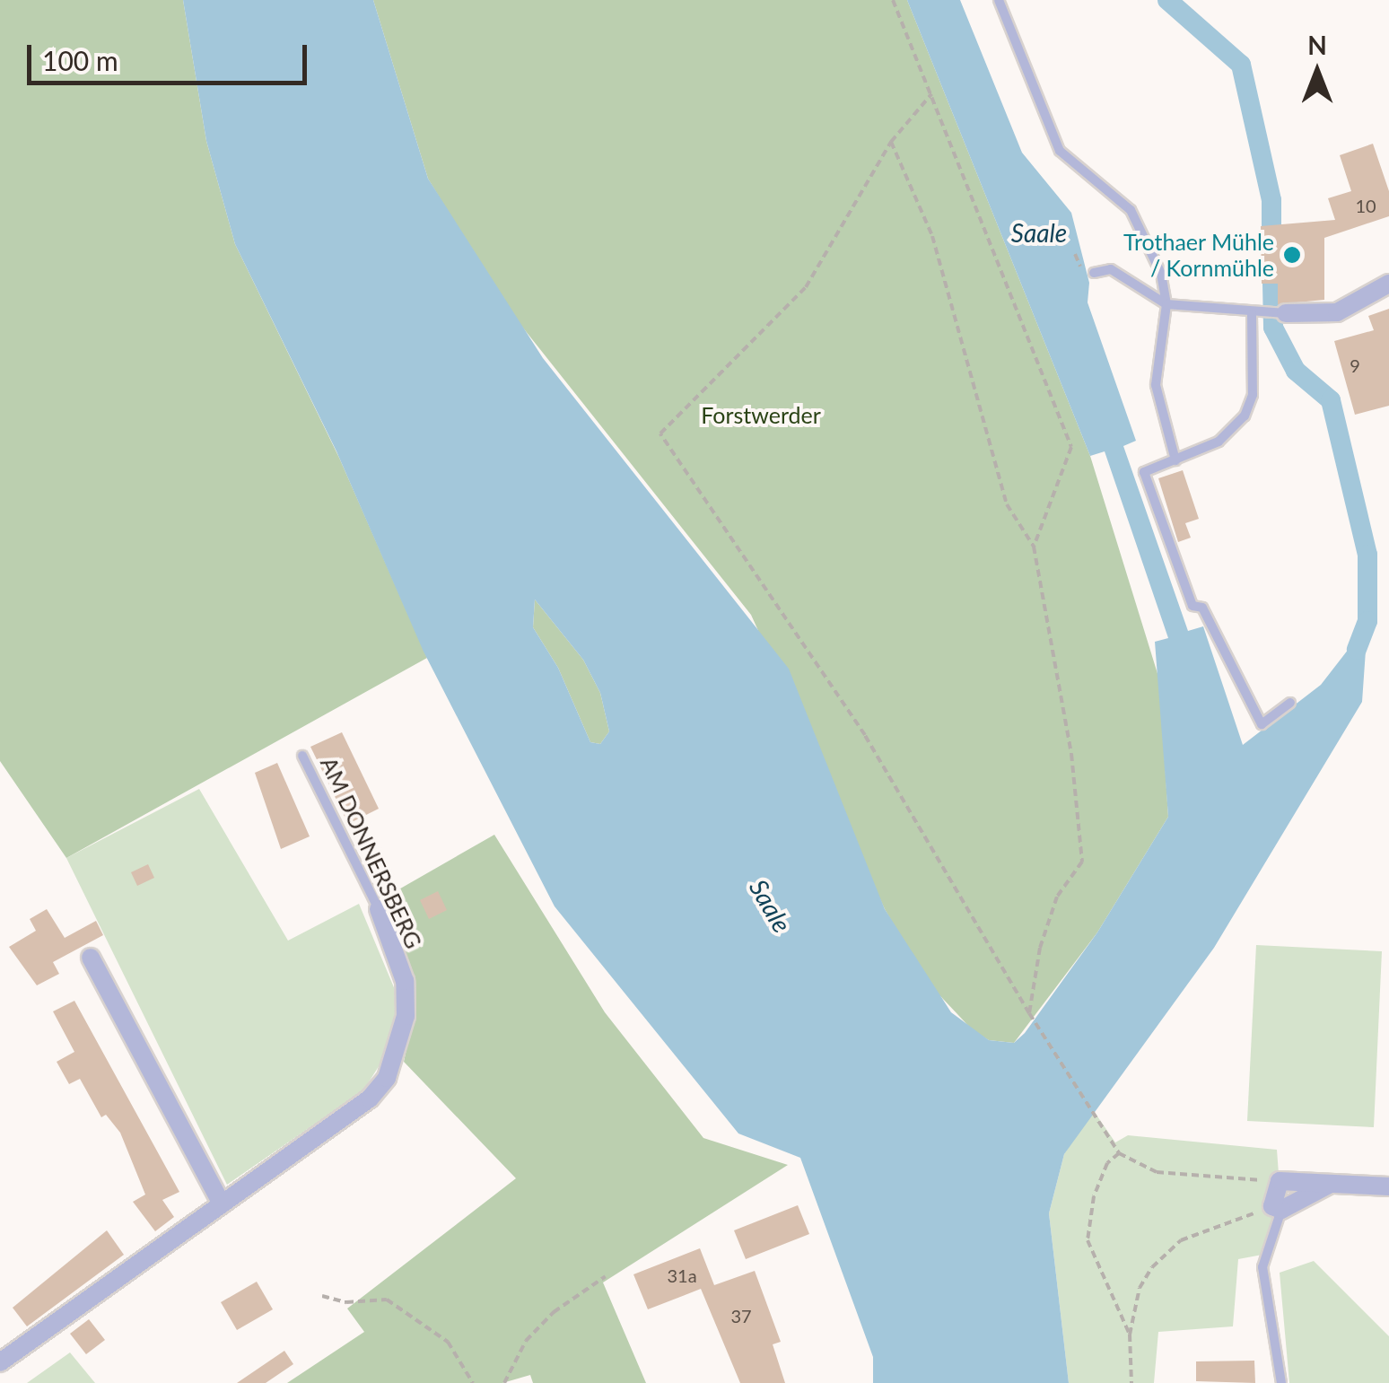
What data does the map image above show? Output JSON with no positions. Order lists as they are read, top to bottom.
{
  "streets": {
    "street": ["AM DONNERSBERG"]
  },
  "water": ["Saale"],
  "parks": ["Forstwerder"],
  "places": ["Trothaer Mühle / Kornmühle"],
  "house_numbers": [
    "10",
    "9",
    "31a",
    "37"
  ],
  "scale_bar": "100 m",
  "north": "top"
}
